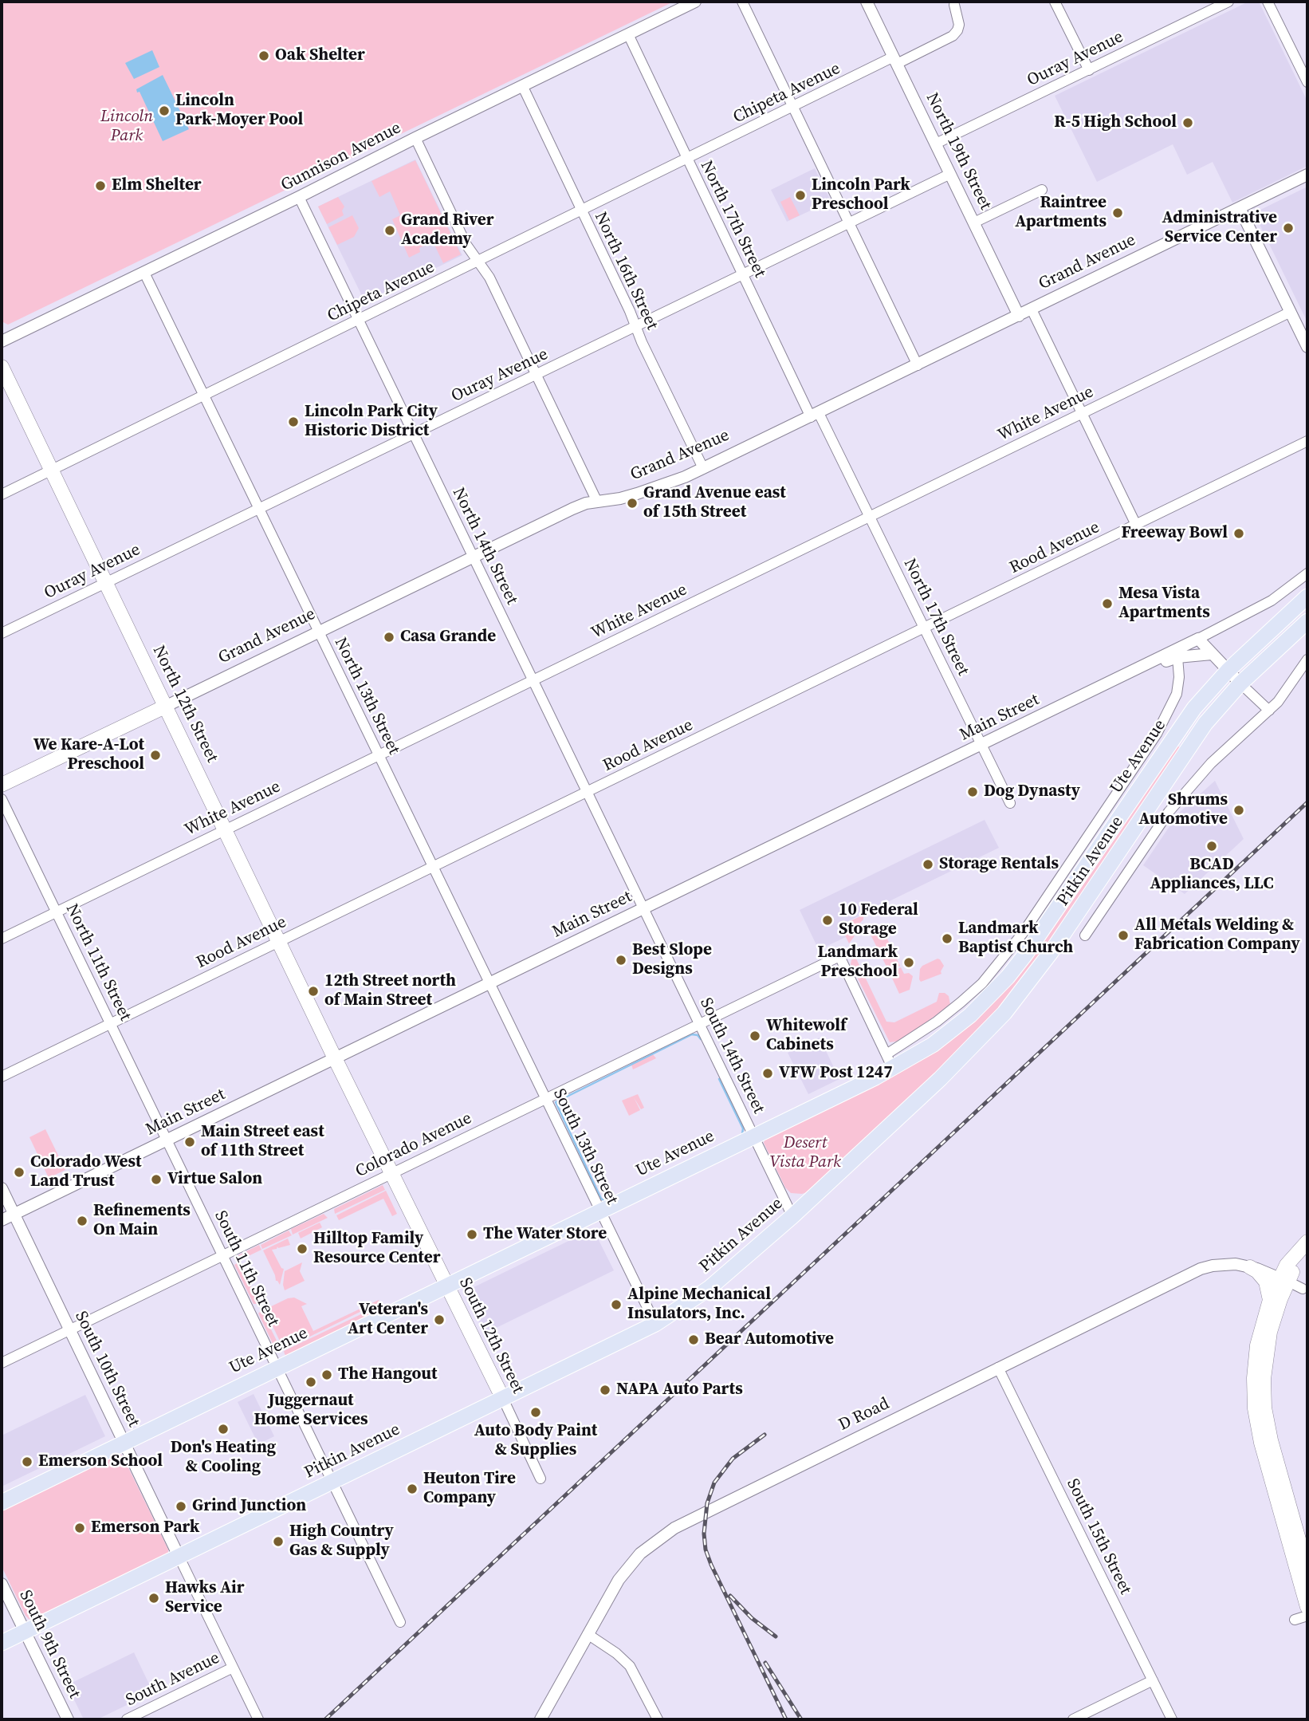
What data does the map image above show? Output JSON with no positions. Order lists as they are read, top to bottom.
{
  "streets": {
    "main road": [
      "Grand Avenue",
      "North 12th Street",
      "Ute Avenue",
      "Pitkin Avenue",
      "South 12th Street"
    ],
    "street": [
      "Ouray Avenue",
      "Chipeta Avenue",
      "North 19th Street",
      "Gunnison Avenue",
      "North 17th Street",
      "North 16th Street",
      "White Avenue",
      "North 14th Street",
      "Rood Avenue",
      "North 13th Street",
      "Main Street",
      "North 11th Street",
      "South 14th Street",
      "Colorado Avenue",
      "South 13th Street",
      "South 11th Street",
      "South 10th Street",
      "D Road",
      "South 15th Street",
      "South 9th Street",
      "South Avenue"
    ]
  },
  "crossings": [
    ["Ouray Avenue", "North 19th Street"],
    ["Ouray Avenue", "North 17th Street"],
    ["Ouray Avenue", "North 16th Street"],
    ["Ouray Avenue", "North 14th Street"],
    ["Ouray Avenue", "North 13th Street"],
    ["Ouray Avenue", "North 12th Street"],
    ["Chipeta Avenue", "North 19th Street"],
    ["Chipeta Avenue", "North 17th Street"],
    ["Chipeta Avenue", "North 16th Street"],
    ["Chipeta Avenue", "North 14th Street"],
    ["Chipeta Avenue", "North 13th Street"],
    ["Chipeta Avenue", "North 12th Street"],
    ["North 19th Street", "Grand Avenue"],
    ["Gunnison Avenue", "North 17th Street"],
    ["Gunnison Avenue", "North 16th Street"],
    ["Gunnison Avenue", "North 14th Street"],
    ["Gunnison Avenue", "North 13th Street"],
    ["North 17th Street", "Grand Avenue"],
    ["North 17th Street", "White Avenue"],
    ["North 17th Street", "Rood Avenue"],
    ["North 17th Street", "Main Street"],
    ["Grand Avenue", "North 16th Street"],
    ["Grand Avenue", "North 14th Street"],
    ["Grand Avenue", "North 13th Street"],
    ["Grand Avenue", "North 12th Street"],
    ["White Avenue", "North 14th Street"],
    ["White Avenue", "North 13th Street"],
    ["White Avenue", "North 12th Street"],
    ["White Avenue", "North 11th Street"],
    ["North 14th Street", "Rood Avenue"],
    ["North 14th Street", "Main Street"],
    ["North 14th Street", "South 14th Street"],
    ["Rood Avenue", "North 13th Street"],
    ["Rood Avenue", "North 12th Street"],
    ["Rood Avenue", "North 11th Street"],
    ["North 13th Street", "Main Street"],
    ["North 13th Street", "South 13th Street"],
    ["North 12th Street", "Main Street"],
    ["North 12th Street", "South 12th Street"],
    ["Main Street", "North 11th Street"],
    ["Main Street", "South 14th Street"],
    ["Main Street", "South 13th Street"],
    ["Main Street", "South 11th Street"],
    ["Main Street", "South 12th Street"],
    ["Main Street", "South 10th Street"],
    ["Ute Avenue", "South 14th Street"],
    ["Ute Avenue", "Colorado Avenue"],
    ["Ute Avenue", "South 13th Street"],
    ["Ute Avenue", "South 11th Street"],
    ["Ute Avenue", "South 12th Street"],
    ["Ute Avenue", "South 10th Street"],
    ["Pitkin Avenue", "South 14th Street"],
    ["Pitkin Avenue", "South 13th Street"],
    ["Pitkin Avenue", "South 11th Street"],
    ["Pitkin Avenue", "South 12th Street"],
    ["Pitkin Avenue", "South 10th Street"],
    ["Pitkin Avenue", "South 9th Street"],
    ["North 11th Street", "South 11th Street"],
    ["South 14th Street", "Colorado Avenue"],
    ["Colorado Avenue", "South 13th Street"],
    ["Colorado Avenue", "South 11th Street"],
    ["Colorado Avenue", "South 12th Street"],
    ["Colorado Avenue", "South 10th Street"],
    ["South 10th Street", "South Avenue"],
    ["D Road", "South 15th Street"]
  ],
  "parks": ["Lincoln Park", "Desert Vista Park"],
  "places": [
    "Oak Shelter",
    "Lincoln Park-Moyer Pool",
    "R-5 High School",
    "Elm Shelter",
    "Lincoln Park Preschool",
    "Raintree Apartments",
    "Administrative Service Center",
    "Grand River Academy",
    "Lincoln Park City Historic District",
    "Grand Avenue east of 15th Street",
    "Freeway Bowl",
    "Mesa Vista Apartments",
    "Casa Grande",
    "We Kare-A-Lot Preschool",
    "Dog Dynasty",
    "Shrums Automotive",
    "BCAD Appliances, LLC",
    "Storage Rentals",
    "10 Federal Storage",
    "All Metals Welding & Fabrication Company",
    "Landmark Baptist Church",
    "Best Slope Designs",
    "Landmark Preschool",
    "12th Street north of Main Street",
    "Whitewolf Cabinets",
    "VFW Post 1247",
    "Main Street east of 11th Street",
    "Colorado West Land Trust",
    "Virtue Salon",
    "Refinements On Main",
    "The Water Store",
    "Hilltop Family Resource Center",
    "Alpine Mechanical Insulators, Inc.",
    "Veteran's Art Center",
    "Bear Automotive",
    "The Hangout",
    "Juggernaut Home Services",
    "NAPA Auto Parts",
    "Auto Body Paint & Supplies",
    "Don's Heating & Cooling",
    "Emerson School",
    "Heuton Tire Company",
    "Grind Junction",
    "Emerson Park",
    "High Country Gas & Supply",
    "Hawks Air Service"
  ]
}
